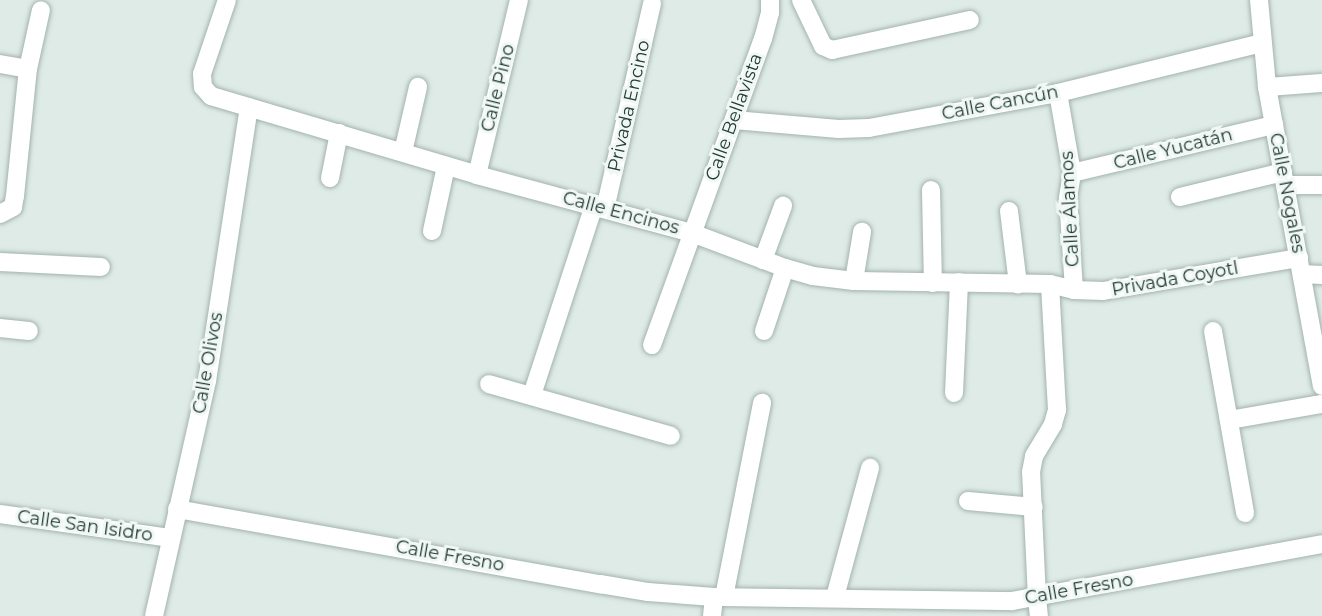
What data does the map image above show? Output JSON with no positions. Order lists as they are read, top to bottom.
{
  "streets": {
    "street": [
      "Calle Pino",
      "Calle Cancún",
      "Privada Encino",
      "Calle Bellavista",
      "Calle Yucatán",
      "Calle Nogales",
      "Calle Álamos",
      "Calle Encinos",
      "Privada Coyotl",
      "Calle Olivos",
      "Calle San Isidro",
      "Calle Fresno"
    ]
  },
  "crossings": [
    ["Calle Pino", "Calle Encinos"],
    ["Calle Cancún", "Calle Bellavista"],
    ["Calle Cancún", "Calle Nogales"],
    ["Calle Cancún", "Calle Álamos"],
    ["Privada Encino", "Calle Encinos"],
    ["Calle Bellavista", "Calle Encinos"],
    ["Calle Yucatán", "Calle Nogales"],
    ["Calle Yucatán", "Calle Álamos"],
    ["Calle Nogales", "Privada Coyotl"],
    ["Calle Álamos", "Calle Encinos"],
    ["Calle Álamos", "Privada Coyotl"],
    ["Calle Álamos", "Calle Fresno"],
    ["Calle Encinos", "Privada Coyotl"],
    ["Calle Encinos", "Calle Olivos"],
    ["Calle Olivos", "Calle San Isidro"],
    ["Calle Olivos", "Calle Fresno"]
  ]
}
